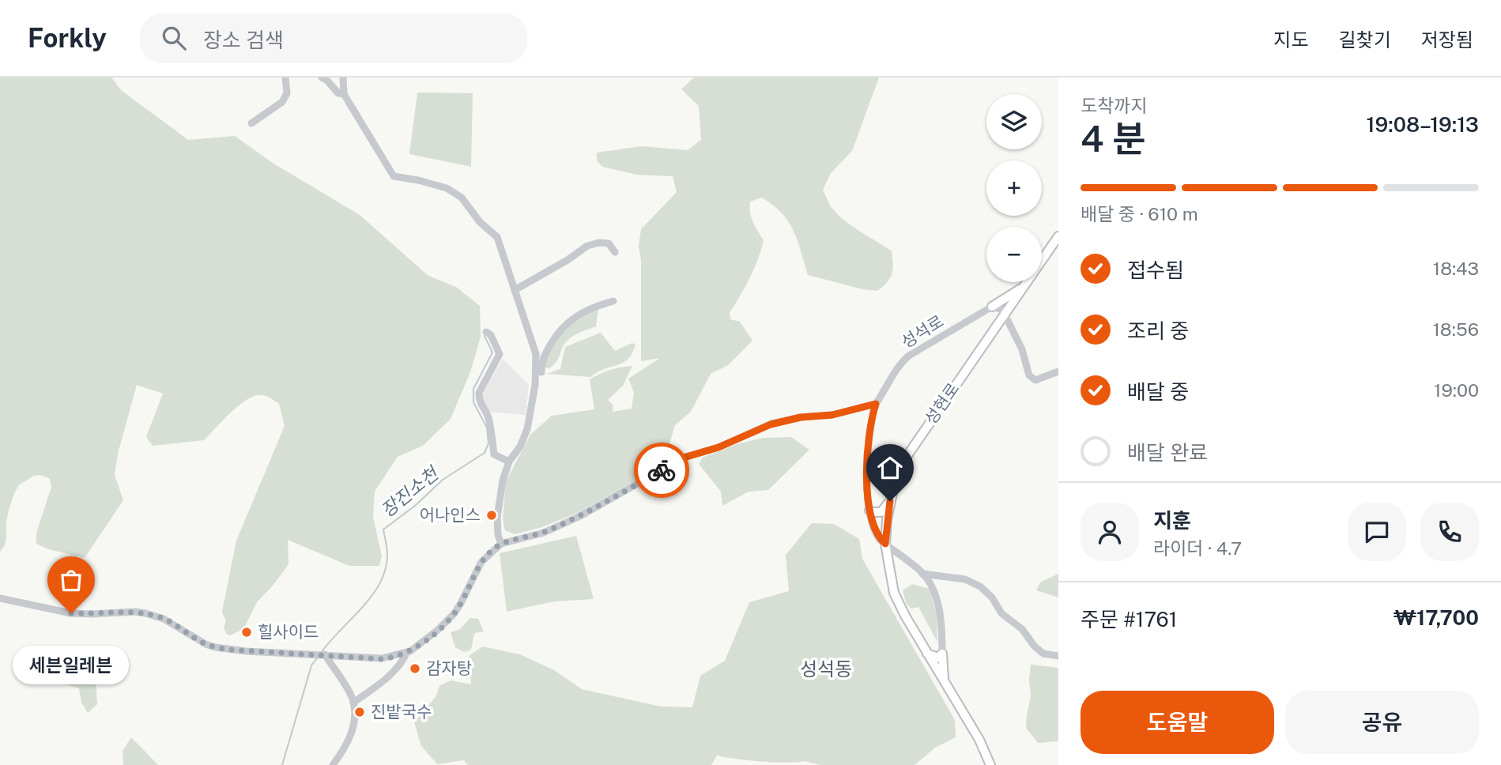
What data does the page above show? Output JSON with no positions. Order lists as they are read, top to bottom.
{
  "streets": {
    "main road": ["성현로"],
    "street": ["성석로"]
  },
  "districts": ["성석동"],
  "water": ["장진소천"],
  "places": [
    "어나인스",
    "세븐일레븐",
    "힐사이드",
    "감자탕",
    "진밭국수"
  ],
  "page": {
    "header": "Forkly",
    "search": "장소 검색",
    "nav": ["지도", "길찾기", "저장됨"],
    "heading": ["4 분", "도착까지", "19:08–19:13"],
    "panel": [
      "지훈",
      "라이더 · 4.7",
      "주문 #1761",
      "₩17,700"
    ],
    "map_buttons": ["+", "−"],
    "bar": "배달 중 · 610 m",
    "list": [
      ["접수됨", "18:43"],
      ["조리 중", "18:56"],
      ["배달 중", "19:00"],
      "배달 완료"
    ],
    "bubble": "세븐일레븐",
    "buttons": ["도움말", "공유"]
  }
}
